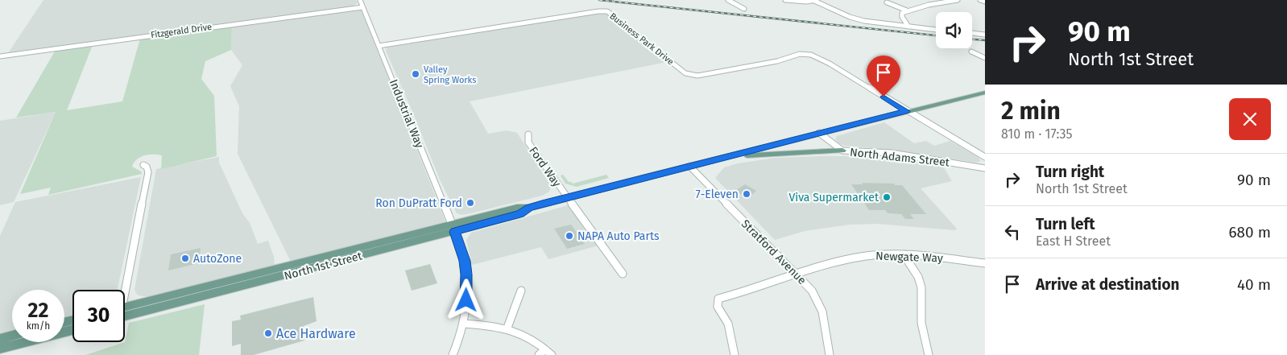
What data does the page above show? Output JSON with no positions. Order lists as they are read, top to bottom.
{
  "streets": {
    "main road": ["North 1st Street"],
    "street": [
      "Fitzgerald Drive",
      "Business Park Drive",
      "Industrial Way",
      "North Adams Street",
      "Ford Way",
      "Stratford Avenue",
      "Newgate Way"
    ]
  },
  "crossings": [
    ["Fitzgerald Drive", "Industrial Way"],
    ["Business Park Drive", "Industrial Way"],
    ["Business Park Drive", "North 1st Street"],
    ["Industrial Way", "North 1st Street"],
    ["North Adams Street", "North 1st Street"],
    ["Ford Way", "North 1st Street"],
    ["Stratford Avenue", "Newgate Way"],
    ["Stratford Avenue", "North 1st Street"]
  ],
  "places": [
    "Valley Spring Works",
    "7-Eleven",
    "Viva Supermarket",
    "Ron DuPratt Ford",
    "NAPA Auto Parts",
    "AutoZone",
    "Ace Hardware"
  ],
  "page": {
    "turn": ["90 m", "North 1st Street"],
    "heading": ["2 min", "810 m · 17:35"],
    "list": [
      {
        "name": "Turn right",
        "note": "North 1st Street",
        "value": "90 m"
      },
      {
        "name": "Turn left",
        "note": "East H Street",
        "value": "680 m"
      },
      {
        "name": "Arrive at destination",
        "value": "40 m"
      }
    ],
    "speed": "22 km/h",
    "limit": "30"
  }
}
